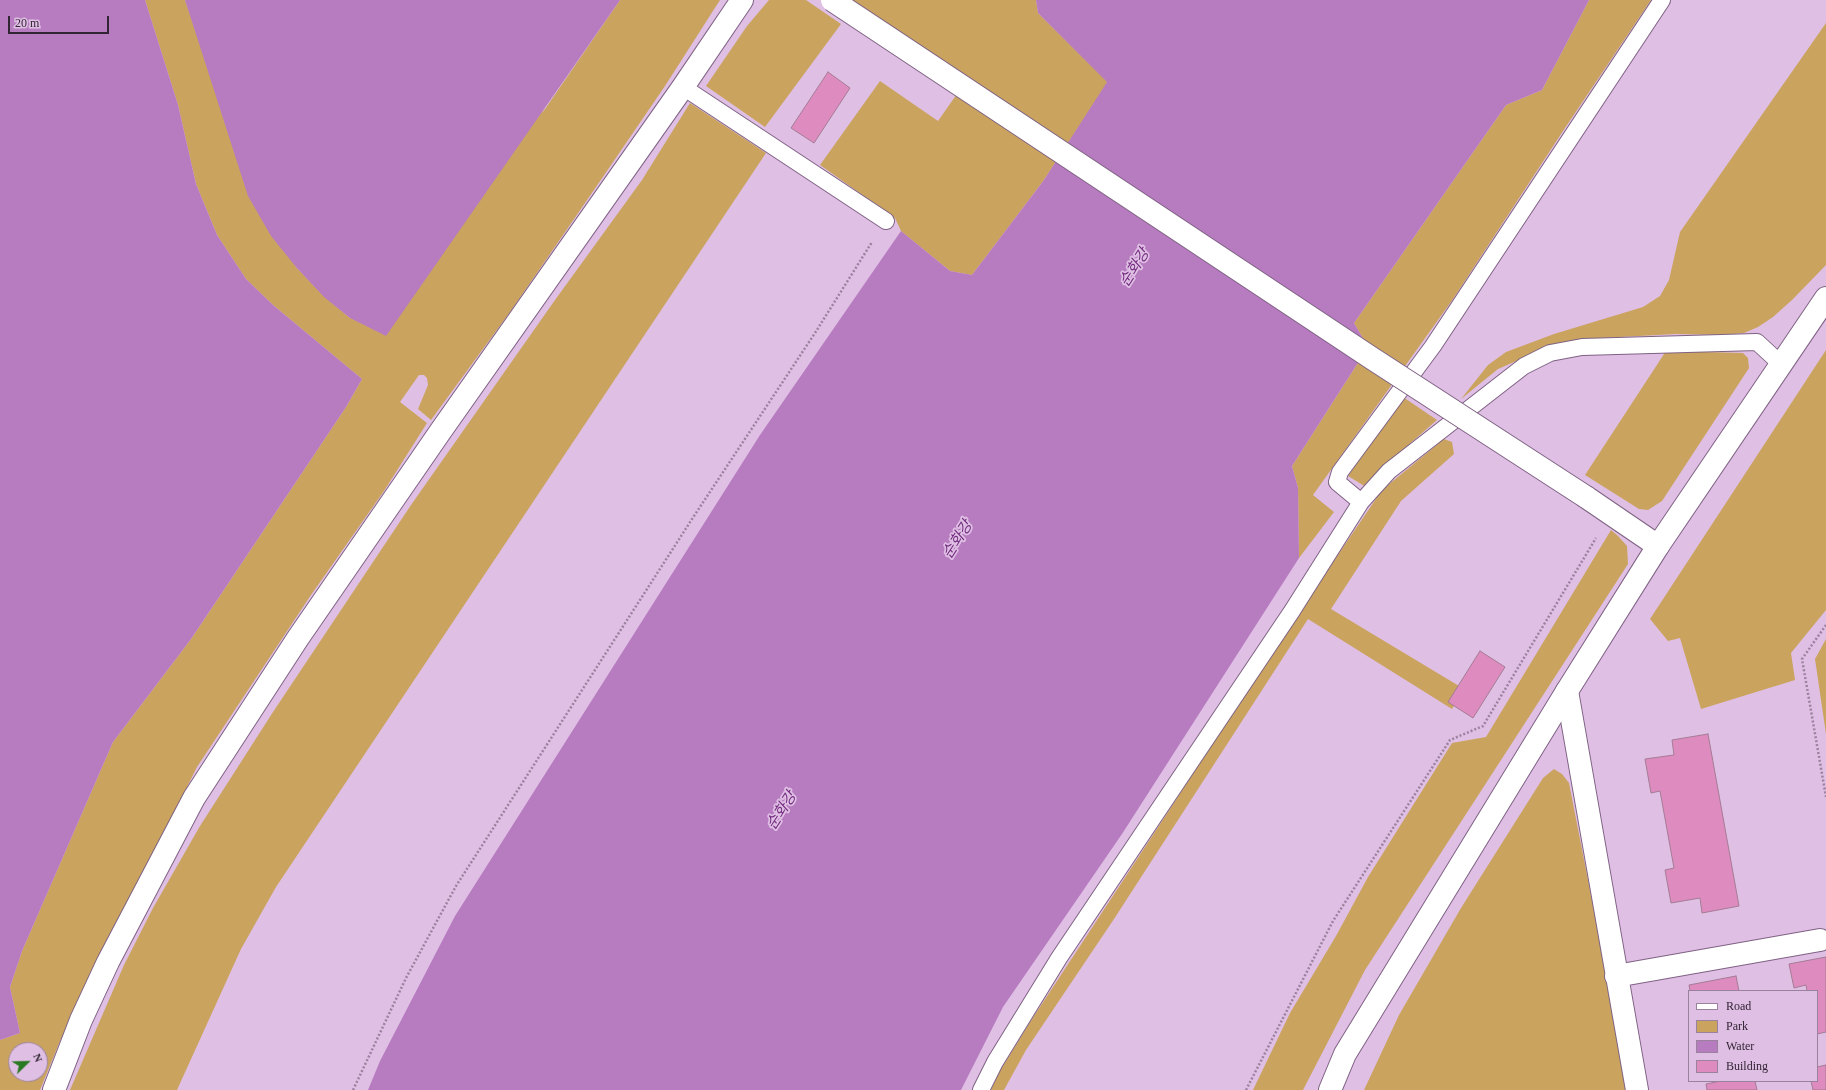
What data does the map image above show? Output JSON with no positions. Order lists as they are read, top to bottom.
{
  "water": ["순화강"],
  "legend": [
    "Road",
    "Park",
    "Water",
    "Building"
  ],
  "scale_bar": "20 m",
  "north": "top right"
}
